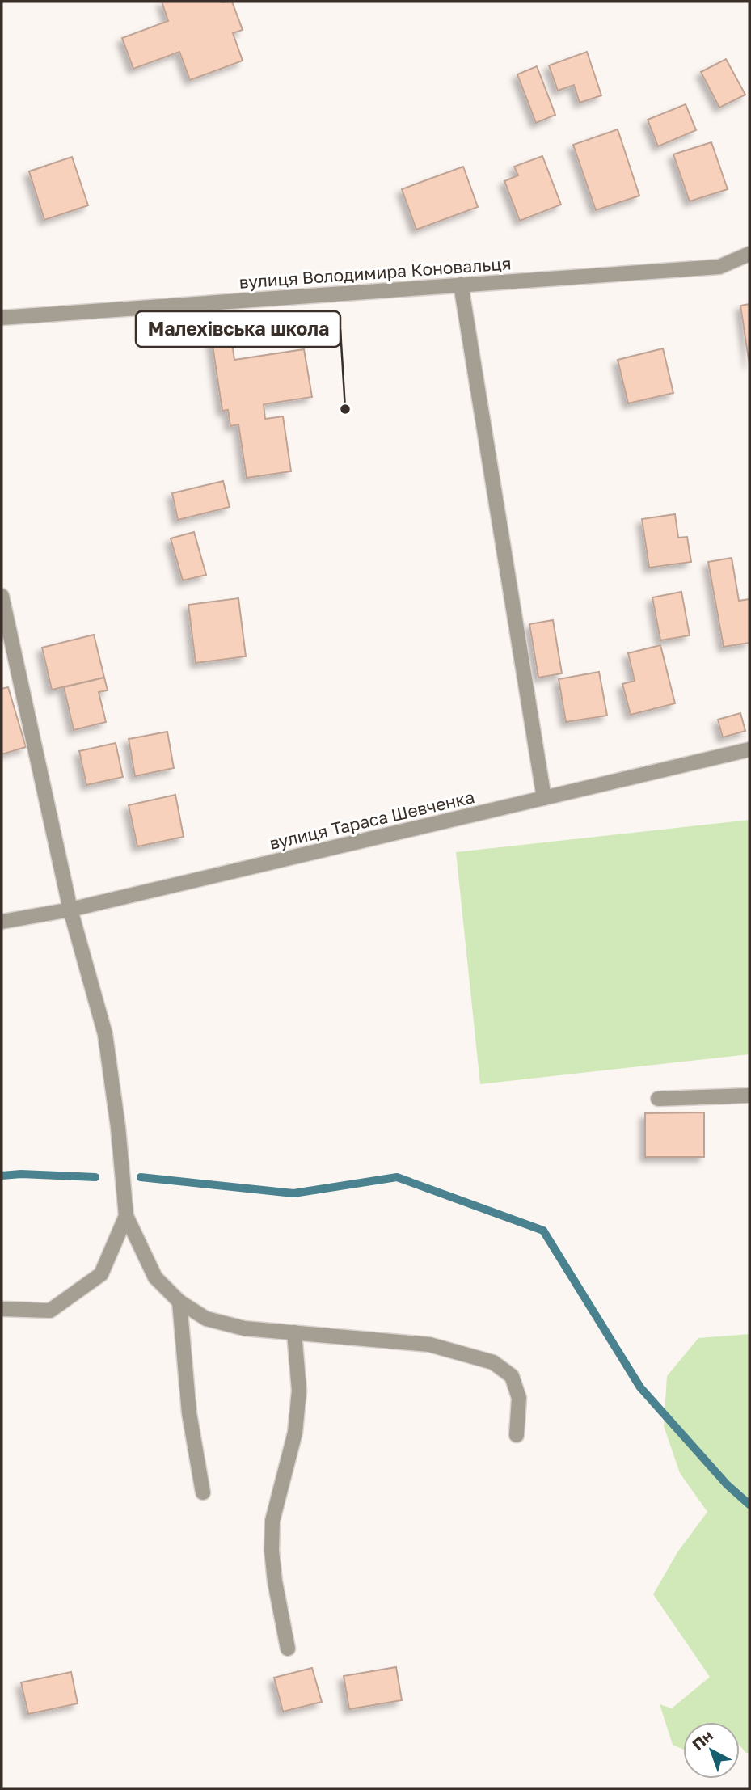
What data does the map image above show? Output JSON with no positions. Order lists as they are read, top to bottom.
{
  "streets": {
    "street": ["вулиця Володимира Коновальця", "вулиця Тараса Шевченка"]
  },
  "places": ["Малехівська школа"],
  "north": "top left"
}
